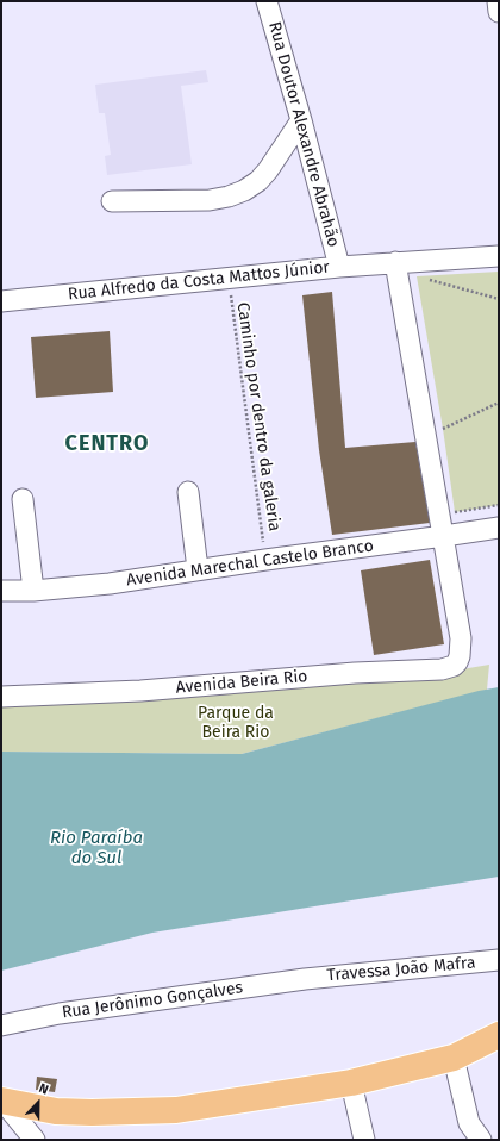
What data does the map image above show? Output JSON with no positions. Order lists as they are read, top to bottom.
{
  "streets": {
    "street": [
      "Rua Doutor Alexandre Abrahão",
      "Rua Alfredo da Costa Mattos Júnior",
      "Avenida Marechal Castelo Branco",
      "Avenida Beira Rio",
      "Travessa João Mafra",
      "Rua Jerônimo Gonçalves"
    ],
    "path": ["Caminho por dentro da galeria"]
  },
  "crossings": [
    ["Rua Doutor Alexandre Abrahão", "Rua Alfredo da Costa Mattos Júnior"],
    ["Rua Alfredo da Costa Mattos Júnior", "Caminho por dentro da galeria"],
    ["Caminho por dentro da galeria", "Avenida Marechal Castelo Branco"],
    ["Avenida Marechal Castelo Branco", "Avenida Beira Rio"],
    ["Travessa João Mafra", "Rua Jerônimo Gonçalves"]
  ],
  "districts": ["CENTRO"],
  "water": ["Rio Paraíba do Sul"],
  "parks": ["Parque da Beira Rio"],
  "north": "top"
}
